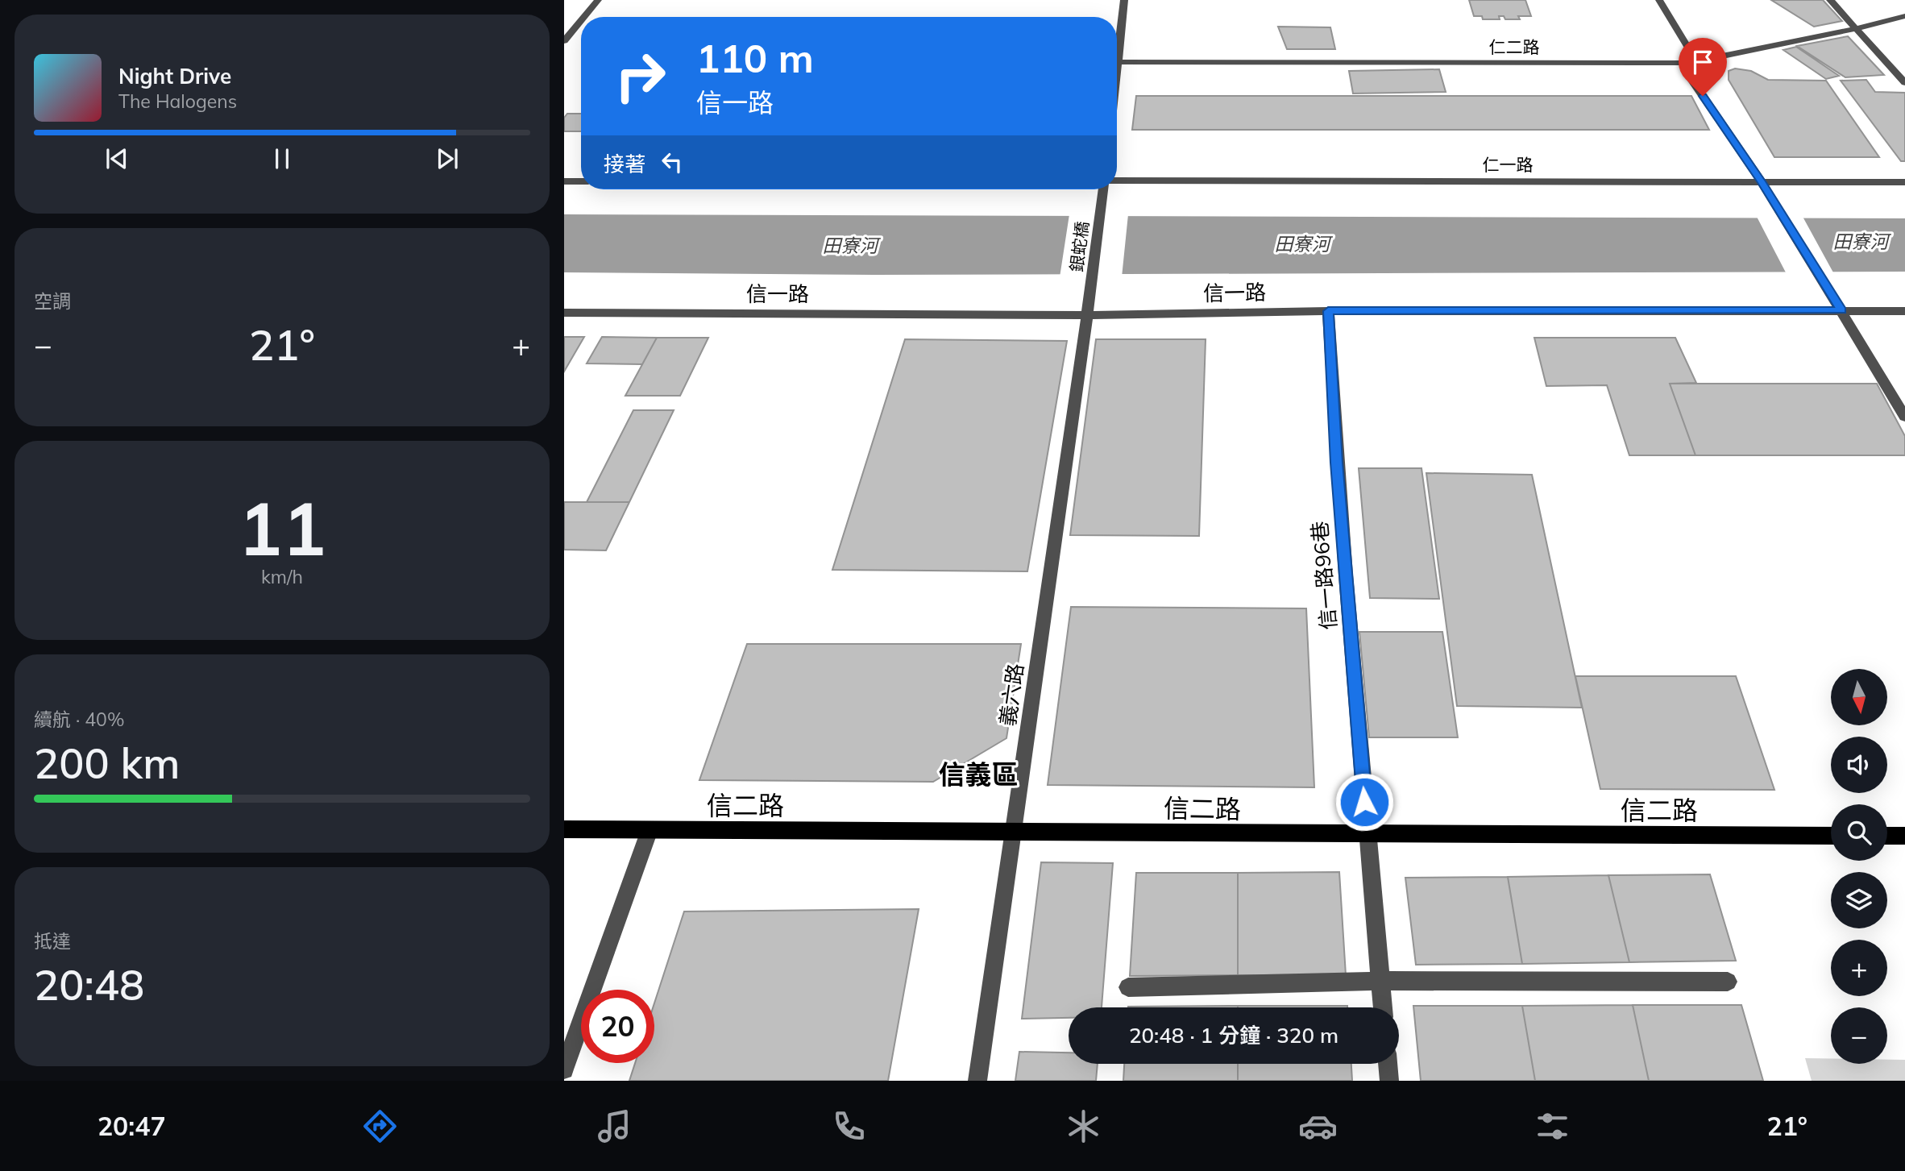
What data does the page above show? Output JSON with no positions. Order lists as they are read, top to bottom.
{
  "streets": {
    "main road": ["信二路"],
    "street": [
      "仁二路",
      "仁一路",
      "銀蛇橋",
      "信一路",
      "信一路96巷",
      "義六路"
    ]
  },
  "crossings": [
    ["銀蛇橋", "信一路"],
    ["銀蛇橋", "義六路"],
    ["信一路", "信一路96巷"],
    ["信一路", "義六路"],
    ["信一路96巷", "信二路"],
    ["義六路", "信二路"]
  ],
  "districts": ["信義區"],
  "water": ["田寮河"],
  "north": "bottom",
  "page": {
    "turn": ["110 m", "信一路"],
    "song": ["Night Drive", "The Halogens"],
    "then": "接著",
    "tile": [
      "空調",
      ["11", "km/h"],
      ["續航 · 40%", "200 km"],
      ["抵達", "20:48"]
    ],
    "heat": ["−", "21°", "+"],
    "map_buttons": ["+", "−"],
    "limit": "20",
    "trip": "20:48 · 1 分鐘 · 320 m",
    "tabs": ["20:47", "21°"]
  }
}
